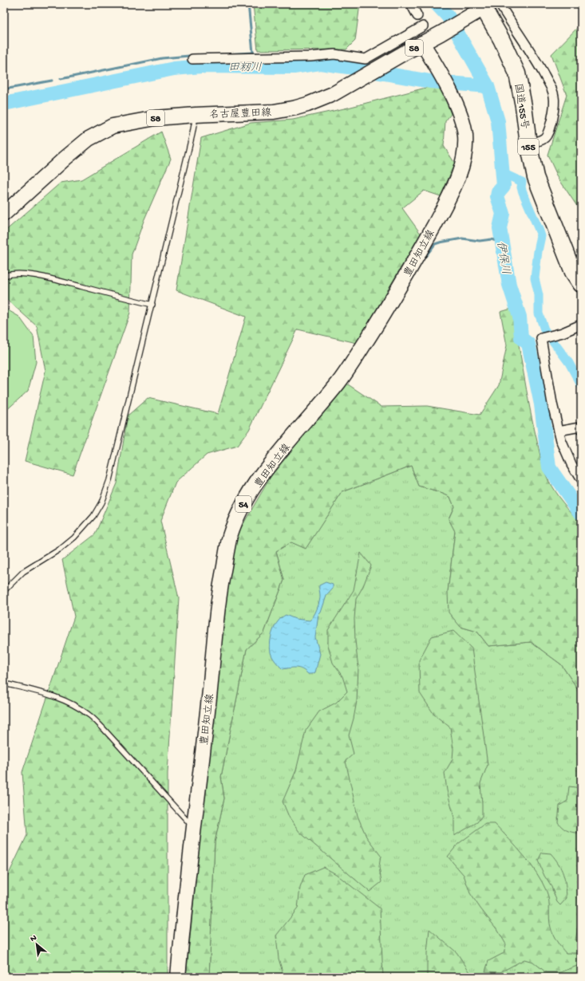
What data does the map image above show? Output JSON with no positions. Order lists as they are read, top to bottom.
{
  "streets": {
    "highway": ["国道155号", "155"],
    "main road": [
      "58",
      "名古屋豊田線",
      "豊田知立線",
      "54"
    ]
  },
  "crossings": [
    ["国道155号", "名古屋豊田線"],
    ["名古屋豊田線", "豊田知立線"]
  ],
  "water": ["田籾川", "伊保川"],
  "north": "top left"
}
